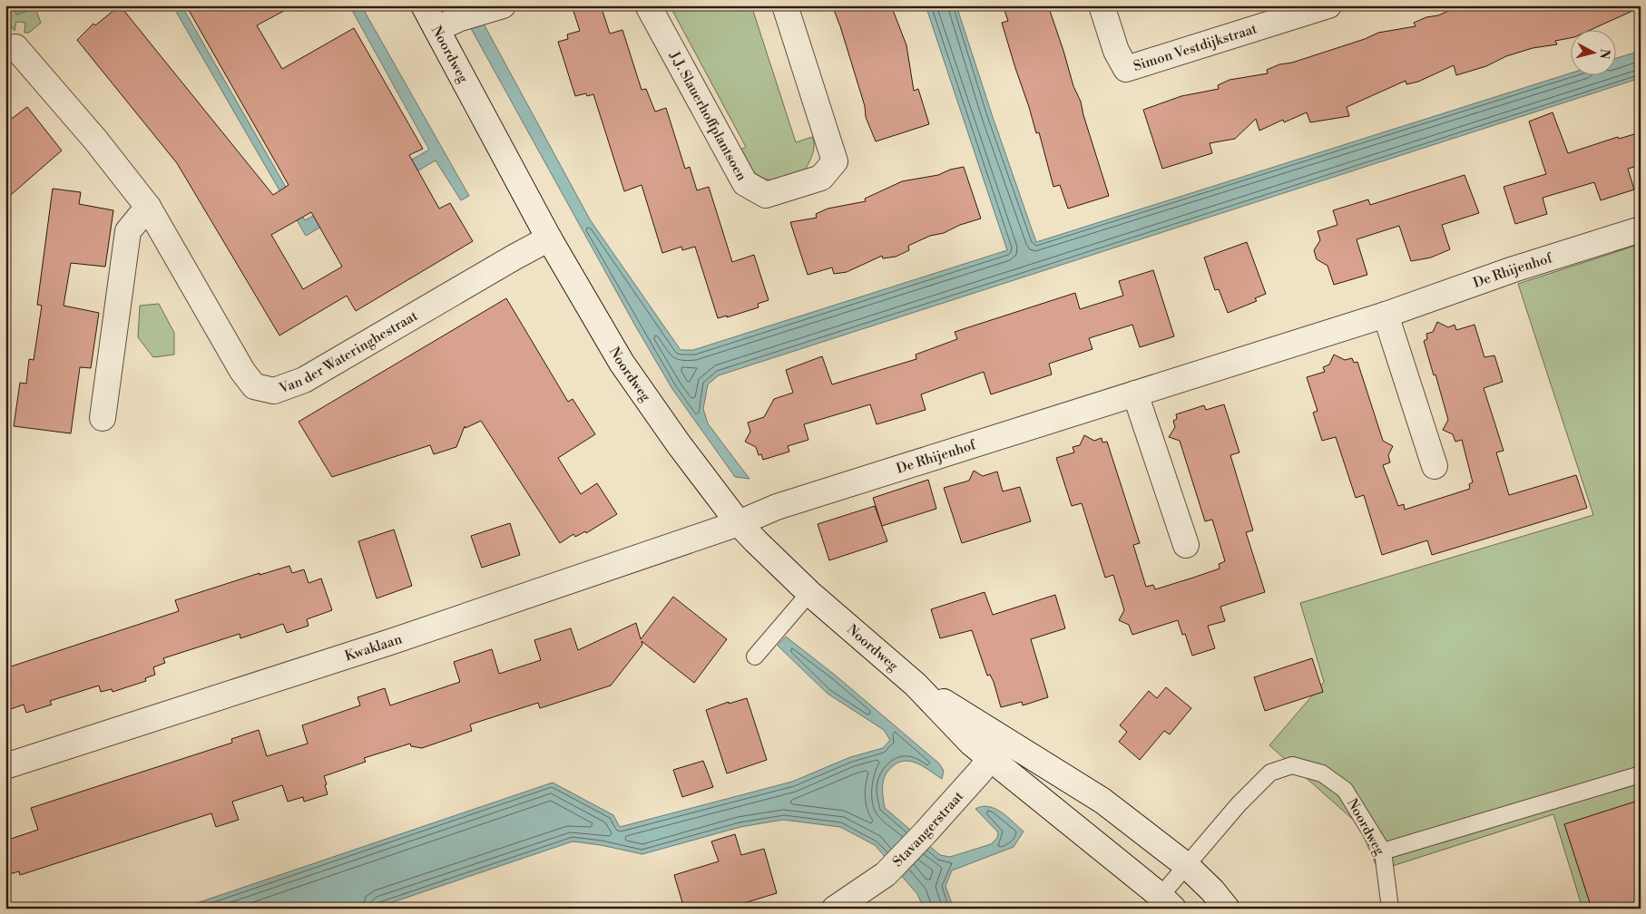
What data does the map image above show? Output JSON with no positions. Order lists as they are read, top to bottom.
{
  "streets": {
    "street": [
      "Simon Vestdijkstraat",
      "Noordweg",
      "J.J. Slauerhoffplantsoen",
      "De Rhijenhof",
      "Van der Wateringhestraat",
      "Kwaklaan",
      "Stavangerstraat"
    ]
  },
  "crossings": [
    ["Noordweg", "De Rhijenhof"],
    ["Noordweg", "Van der Wateringhestraat"],
    ["Noordweg", "Kwaklaan"],
    ["Noordweg", "Stavangerstraat"],
    ["De Rhijenhof", "Kwaklaan"]
  ],
  "north": "right"
}
